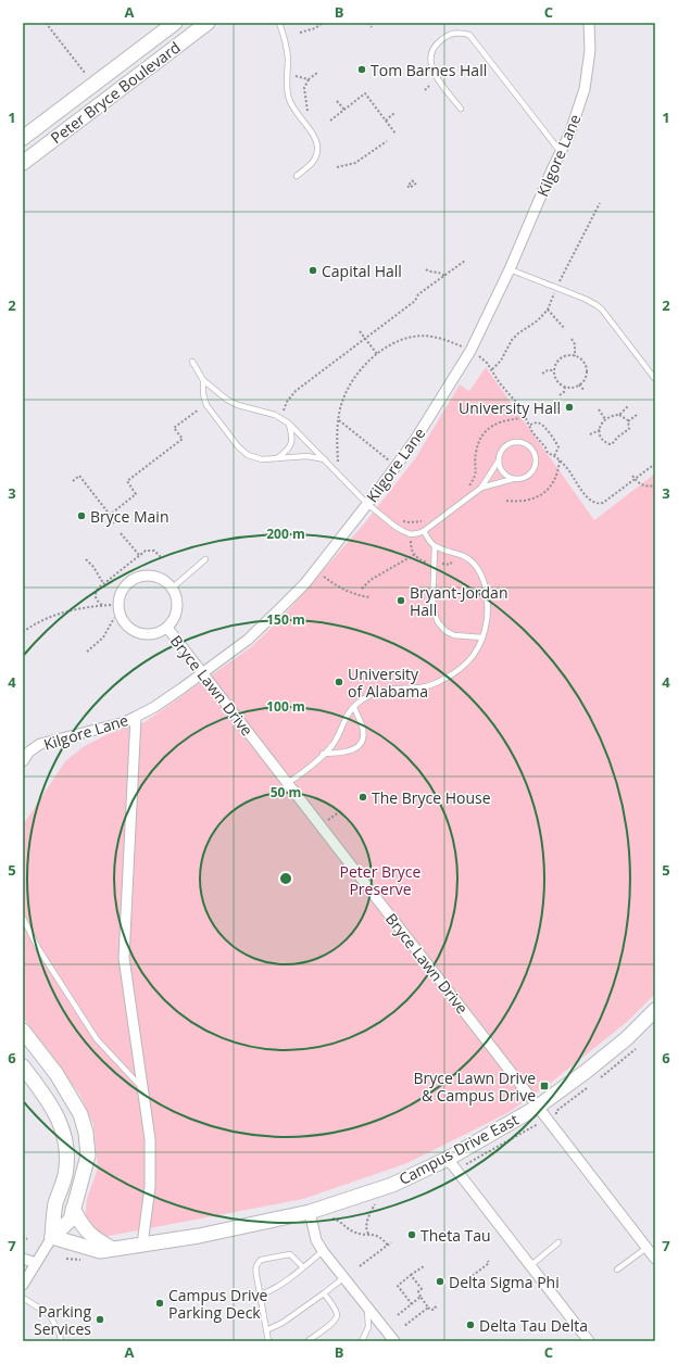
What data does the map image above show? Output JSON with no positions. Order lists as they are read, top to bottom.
{
  "streets": {
    "street": [
      "Peter Bryce Boulevard",
      "Kilgore Lane",
      "Bryce Lawn Drive",
      "Campus Drive East"
    ]
  },
  "crossings": [
    ["Kilgore Lane", "Bryce Lawn Drive"],
    ["Bryce Lawn Drive", "Campus Drive East"]
  ],
  "parks": ["Peter Bryce Preserve"],
  "places": {
    "other": [
      "Tom Barnes Hall",
      "Capital Hall",
      "University Hall",
      "Bryce Main",
      "Bryant-Jordan Hall",
      "University of Alabama",
      "The Bryce House",
      "Theta Tau",
      "Delta Sigma Phi",
      "Campus Drive Parking Deck",
      "Parking Services",
      "Delta Tau Delta"
    ],
    "transit": ["Bryce Lawn Drive & Campus Drive"]
  },
  "grid": {
    "columns": ["A", "B", "C"],
    "rows": [
      "1",
      "2",
      "3",
      "4",
      "5",
      "6",
      "7"
    ]
  },
  "rings": [
    "200 m",
    "150 m",
    "100 m",
    "50 m"
  ]
}
